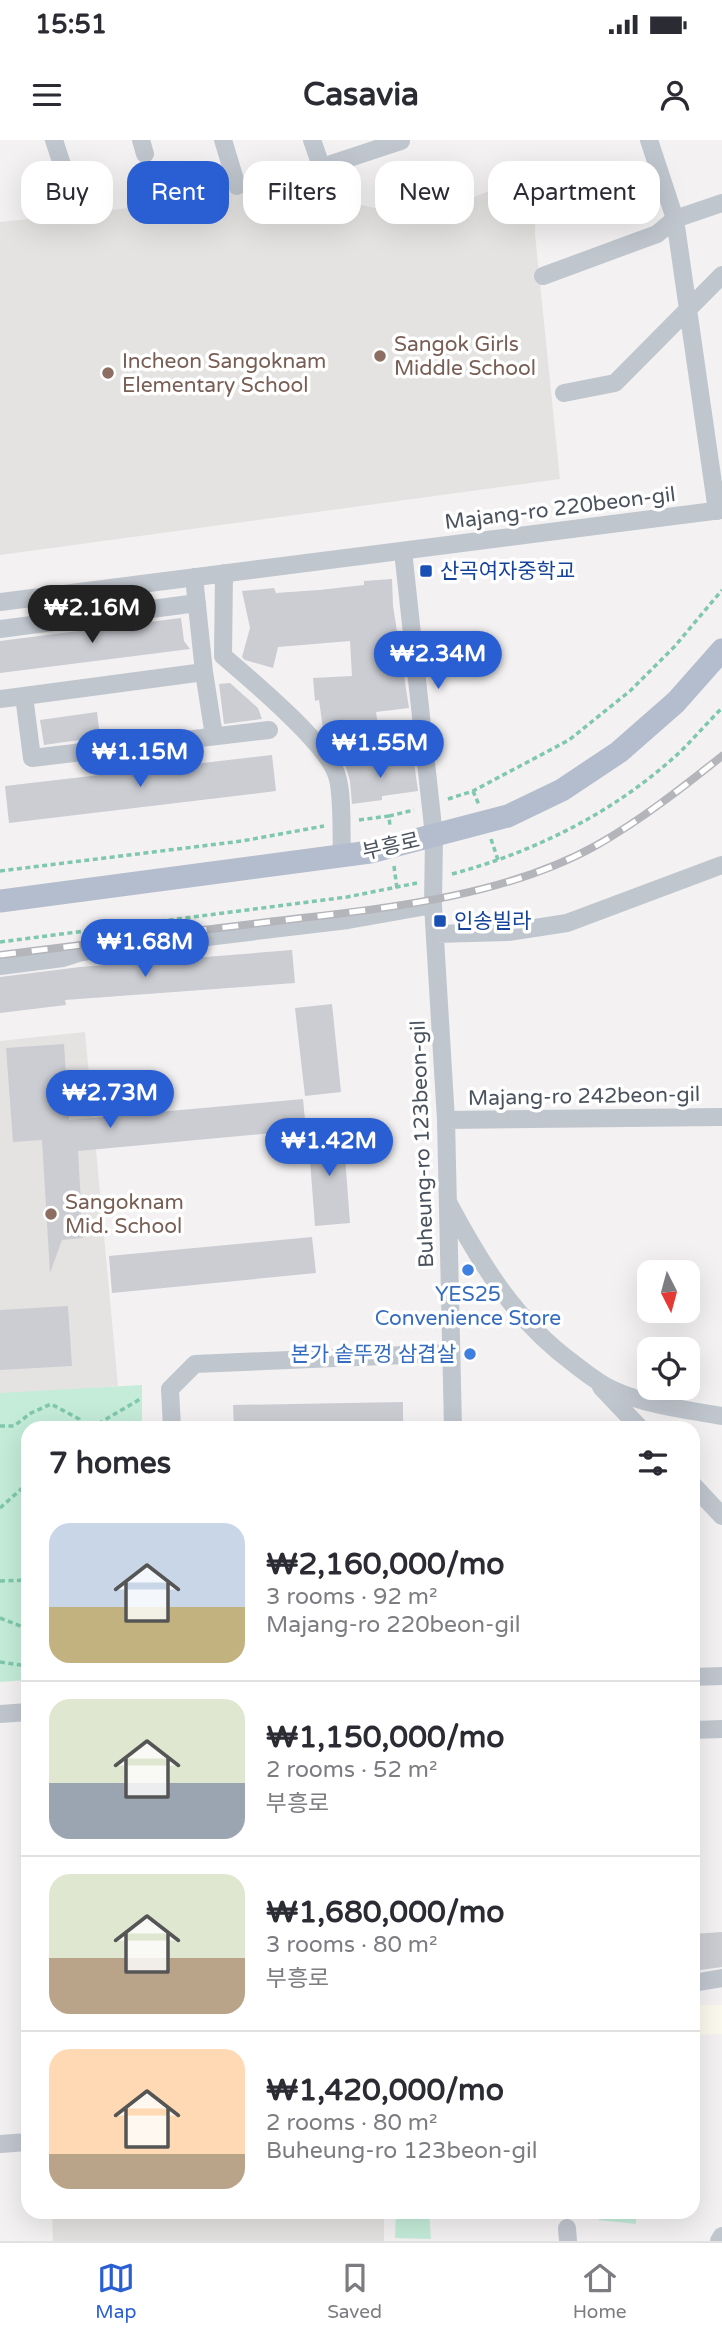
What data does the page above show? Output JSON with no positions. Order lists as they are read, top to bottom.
{
  "streets": {
    "main road": ["부흥로"],
    "street": ["Majang-ro 220beon-gil", "Majang-ro 242beon-gil", "Buheung-ro 123beon-gil"]
  },
  "crossings": [
    ["부흥로", "Buheung-ro 123beon-gil"],
    ["Majang-ro 242beon-gil", "Buheung-ro 123beon-gil"]
  ],
  "places": {
    "other": [
      "Sangok Girls Middle School",
      "Incheon Sangoknam Elementary School",
      "Sangoknam Mid. School",
      "YES25 Convenience Store",
      "본가 솥뚜껑 삼겹살"
    ],
    "transit": ["산곡여자중학교", "인송빌라"]
  },
  "north": "bottom",
  "page": {
    "status": "15:51",
    "header": "Casavia",
    "chip": [
      "Buy",
      "Rent",
      "Filters",
      "New",
      "Apartment"
    ],
    "price": [
      "₩2.16M",
      "₩2.34M",
      "₩1.55M",
      "₩1.15M",
      "₩1.68M",
      "₩2.73M",
      "₩1.42M"
    ],
    "heading": "7 homes",
    "list": [
      {
        "name": "₩2,160,000/mo",
        "note": "3 rooms · 92 m² · Majang-ro 220beon-gil"
      },
      {
        "name": "₩1,150,000/mo",
        "note": "2 rooms · 52 m² · 부흥로"
      },
      {
        "name": "₩1,680,000/mo",
        "note": "3 rooms · 80 m² · 부흥로"
      },
      {
        "name": "₩1,420,000/mo",
        "note": "2 rooms · 80 m² · Buheung-ro 123beon-gil"
      }
    ],
    "tabs": ["Map", "Saved", "Home"]
  }
}
